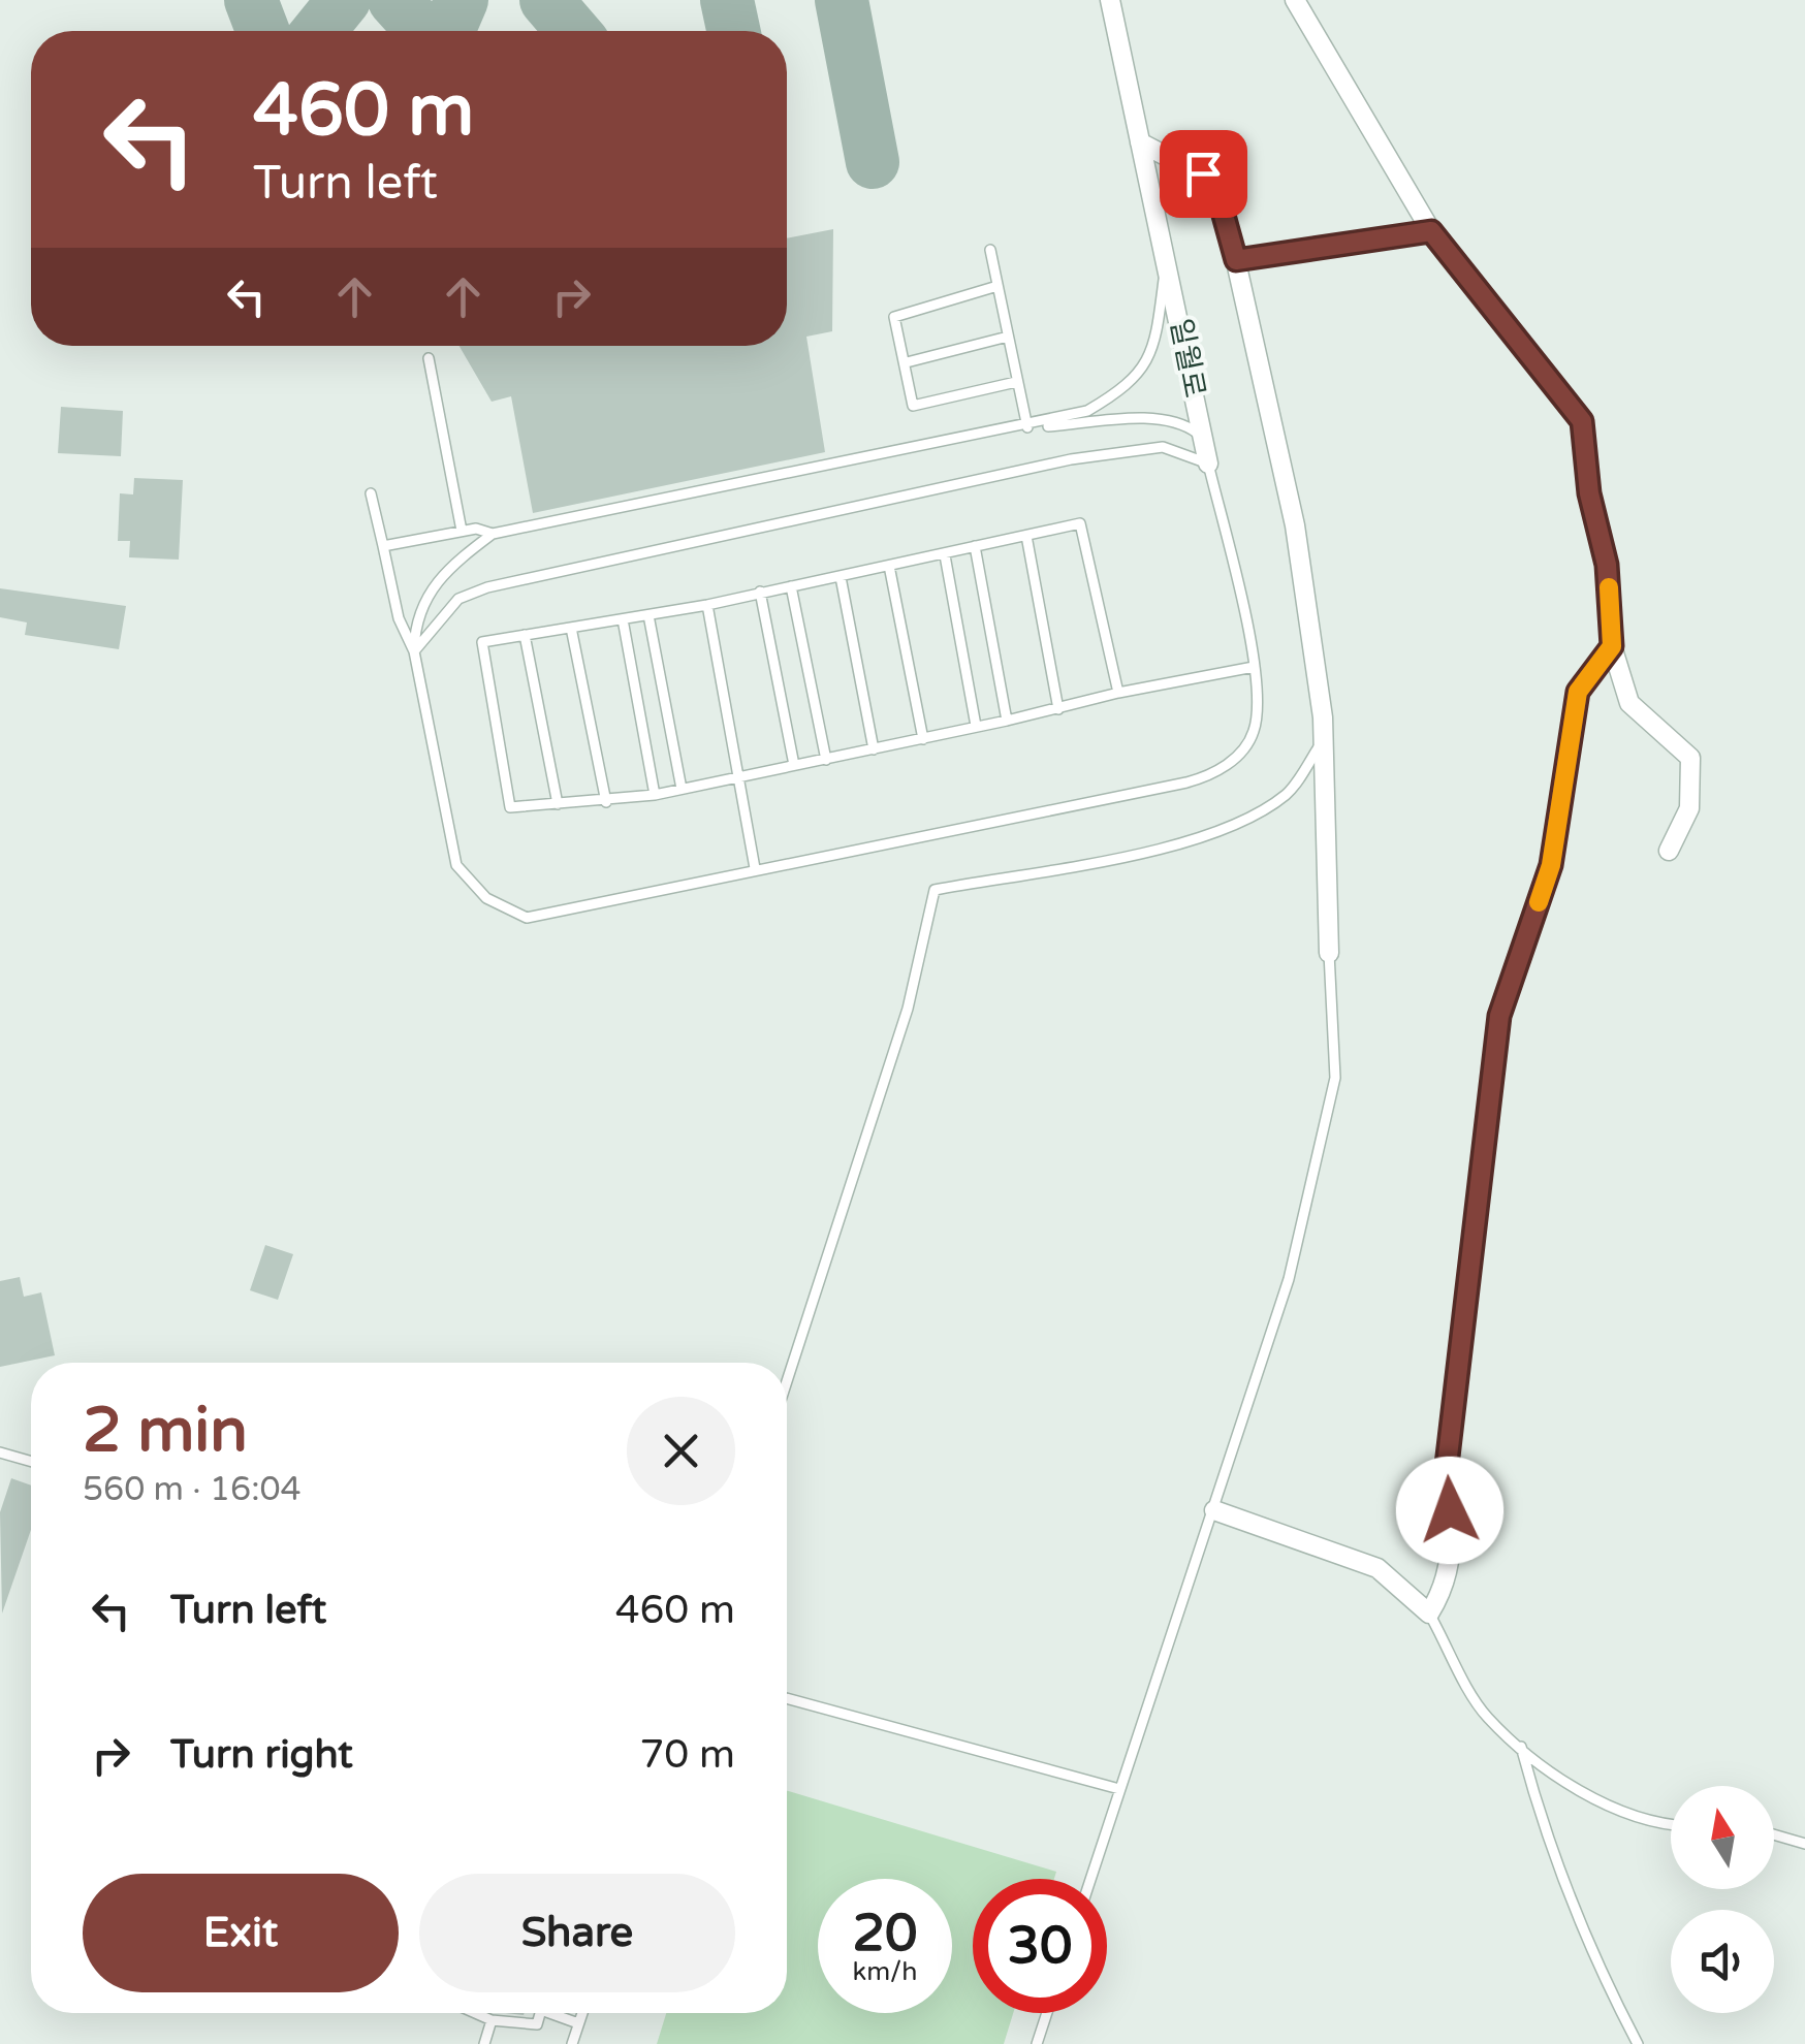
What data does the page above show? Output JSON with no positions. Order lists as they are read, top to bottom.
{
  "streets": {
    "street": ["일월로"]
  },
  "north": "top",
  "page": {
    "turn": ["460 m", "Turn left"],
    "heading": ["2 min", "560 m · 16:04"],
    "list": [
      {
        "name": "Turn left",
        "value": "460 m"
      },
      {
        "name": "Turn right",
        "value": "70 m"
      }
    ],
    "buttons": ["Exit", "Share"],
    "speed": "20 km/h",
    "limit": "30"
  }
}
